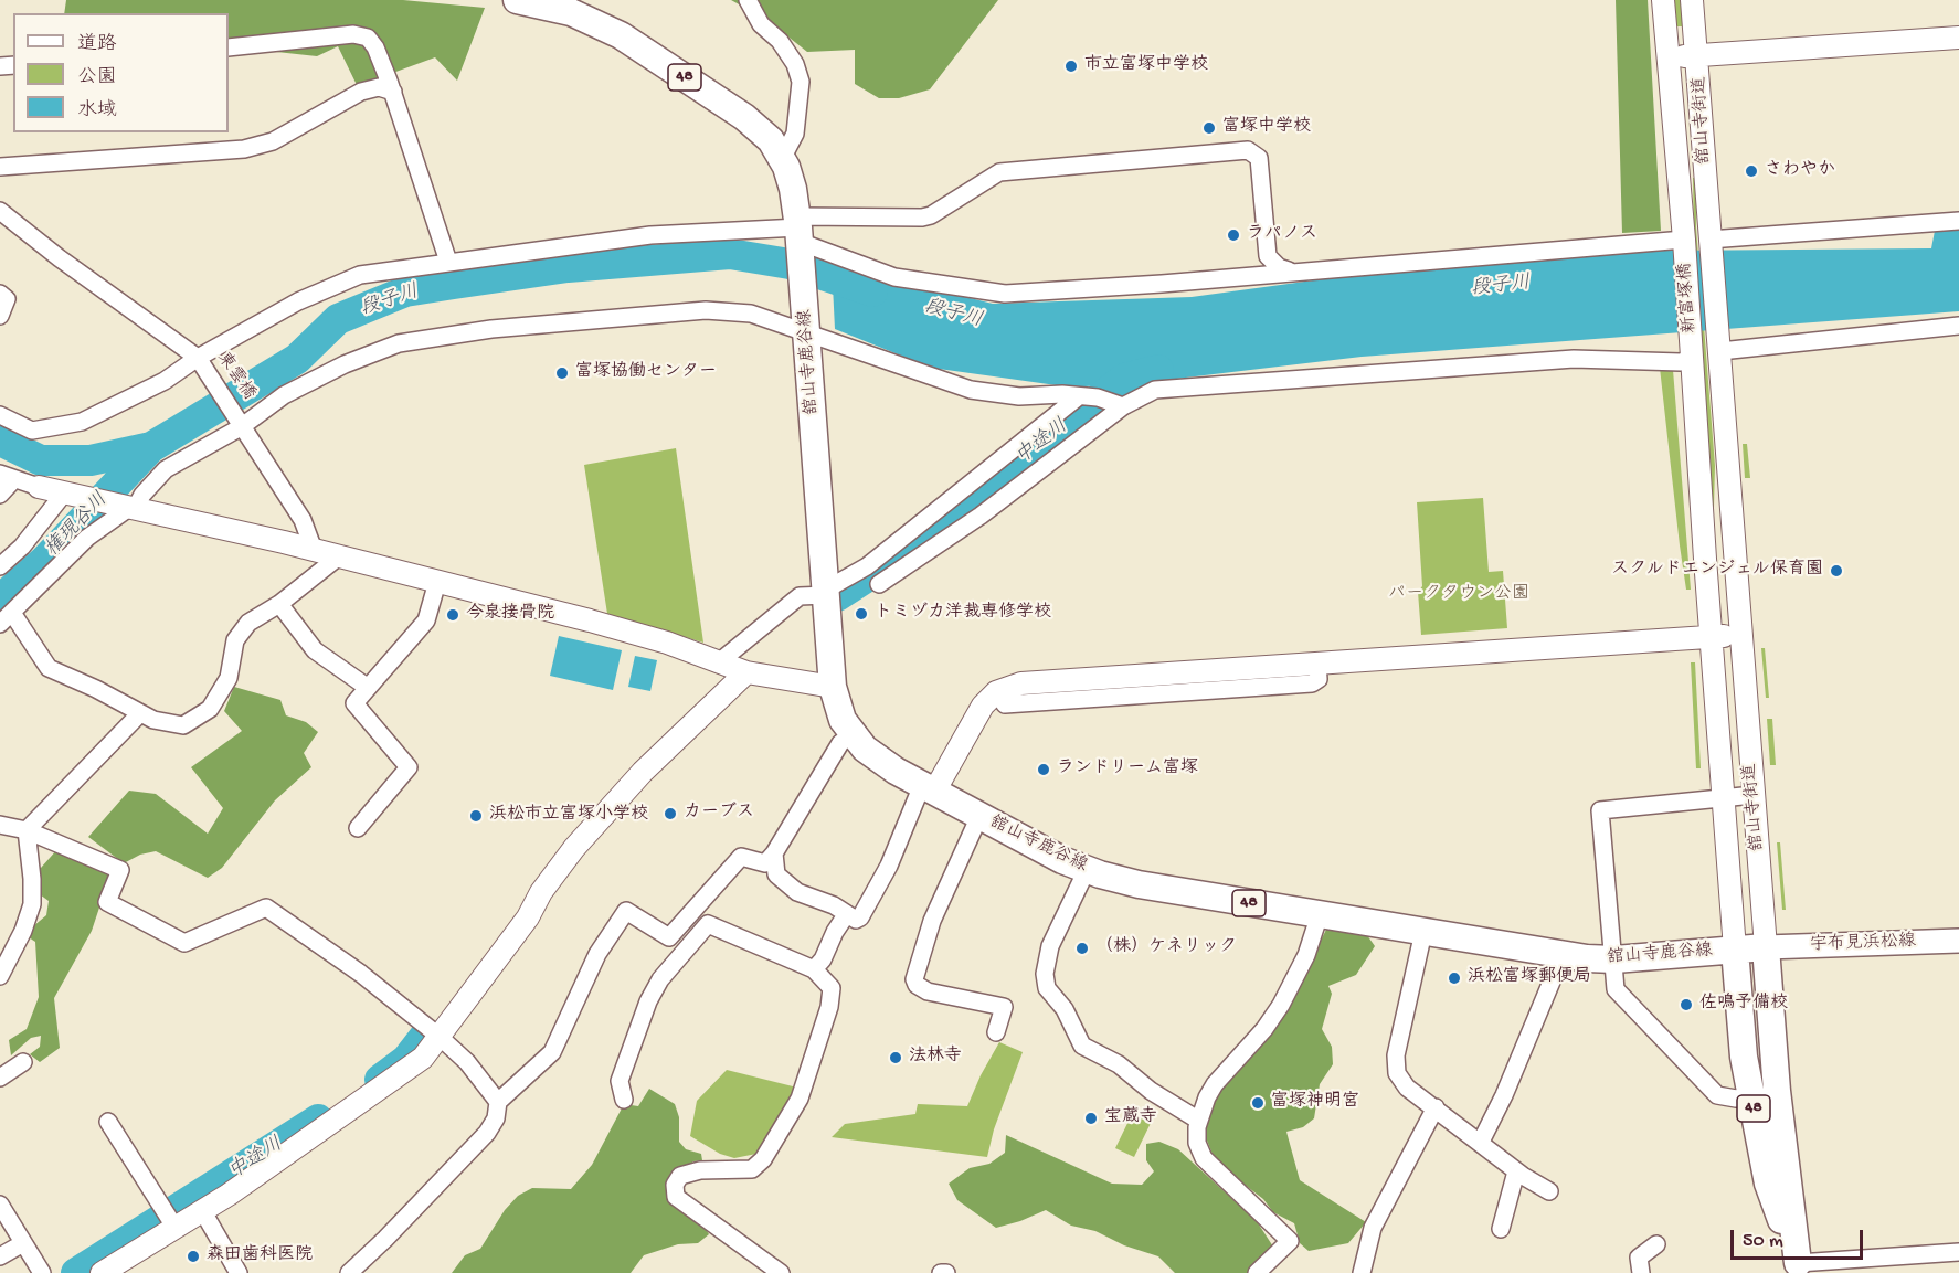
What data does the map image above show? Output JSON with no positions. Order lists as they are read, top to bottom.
{
  "streets": {
    "main road": [
      "48",
      "舘山寺街道",
      "舘山寺鹿谷線",
      "宇布見浜松線"
    ],
    "street": ["新富塚橋", "東雲橋"]
  },
  "crossings": [
    ["48", "舘山寺鹿谷線"],
    ["舘山寺街道", "新富塚橋"],
    ["舘山寺街道", "舘山寺鹿谷線"],
    ["舘山寺街道", "宇布見浜松線"],
    ["舘山寺鹿谷線", "宇布見浜松線"]
  ],
  "water": ["段子川", "中途川", "権現谷川"],
  "parks": ["パークタウン公園"],
  "places": [
    "市立富塚中学校",
    "富塚中学校",
    "さわやか",
    "ラパノス",
    "富塚協働センター",
    "スクルドエンジェル保育園",
    "トミヅカ洋裁専修学校",
    "今泉接骨院",
    "ランドリーム富塚",
    "カーブス",
    "浜松市立富塚小学校",
    "（株）ケネリック",
    "浜松富塚郵便局",
    "佐鳴予備校",
    "法林寺",
    "富塚神明宮",
    "宝蔵寺",
    "森田歯科医院"
  ],
  "legend": ["道路", "公園", "水域"],
  "scale_bar": "50 m"
}
